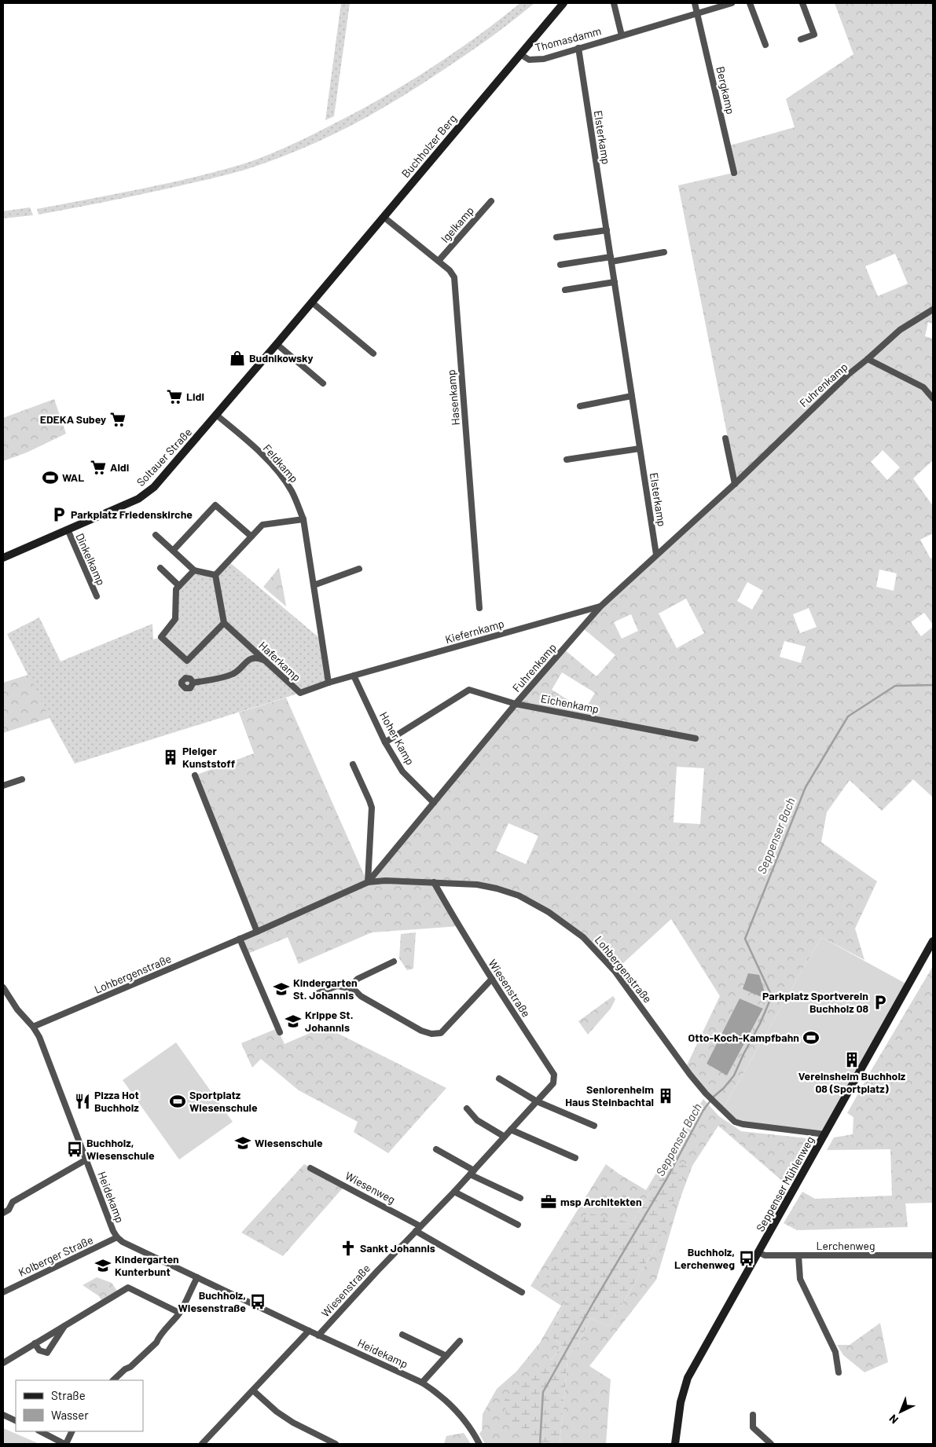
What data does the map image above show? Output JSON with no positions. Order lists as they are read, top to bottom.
{
  "streets": {
    "main road": ["Buchholzer Berg", "Soltauer Straße", "Seppenser Mühlenweg"],
    "street": [
      "Thomasdamm",
      "Bergkamp",
      "Elsterkamp",
      "Igelkamp",
      "Fuhrenkamp",
      "Hasenkamp",
      "Feldkamp",
      "Dinkelkamp",
      "Kiefernkamp",
      "Haferkamp",
      "Eichenkamp",
      "Hoher Kamp",
      "Lohbergenstraße",
      "Wiesenstraße",
      "Wiesenweg",
      "Heidekamp",
      "Lerchenweg",
      "Kolberger Straße"
    ]
  },
  "crossings": [
    ["Thomasdamm", "Bergkamp"],
    ["Thomasdamm", "Elsterkamp"],
    ["Thomasdamm", "Buchholzer Berg"],
    ["Elsterkamp", "Fuhrenkamp"],
    ["Buchholzer Berg", "Hasenkamp"],
    ["Buchholzer Berg", "Soltauer Straße"],
    ["Igelkamp", "Hasenkamp"],
    ["Fuhrenkamp", "Kiefernkamp"],
    ["Fuhrenkamp", "Eichenkamp"],
    ["Fuhrenkamp", "Hoher Kamp"],
    ["Fuhrenkamp", "Lohbergenstraße"],
    ["Soltauer Straße", "Feldkamp"],
    ["Soltauer Straße", "Dinkelkamp"],
    ["Feldkamp", "Haferkamp"],
    ["Kiefernkamp", "Hoher Kamp"],
    ["Eichenkamp", "Hoher Kamp"],
    ["Lohbergenstraße", "Wiesenstraße"],
    ["Lohbergenstraße", "Seppenser Mühlenweg"],
    ["Lohbergenstraße", "Heidekamp"],
    ["Wiesenstraße", "Wiesenweg"],
    ["Wiesenstraße", "Heidekamp"],
    ["Seppenser Mühlenweg", "Lerchenweg"],
    ["Heidekamp", "Kolberger Straße"]
  ],
  "water": ["Seppenser Bach"],
  "places": {
    "shop": ["Budnikowsky"],
    "supermarket": ["Lidl", "EDEKA Subey", "Aldi"],
    "sports": ["WAL", "Otto-Koch-Kampfbahn", "Sportplatz Wiesenschule"],
    "parking": ["Parkplatz Friedenskirche", "Parkplatz Sportverein Buchholz 08"],
    "building": ["Pleiger Kunststoff", "Vereinsheim Buchholz 08 (Sportplatz)", "Seniorenheim Haus Steinbachtal"],
    "school or university": [
      "Kindergarten St. Johannis",
      "Krippe St. Johannis",
      "Wiesenschule",
      "Kindergarten Kunterbunt"
    ],
    "restaurant": ["Pizza Hot Buchholz"],
    "bus stop": ["Buchholz, Wiesenschule", "Buchholz, Lerchenweg", "Buchholz, Wiesenstraße"],
    "office": ["msp Architekten"],
    "church": ["Sankt Johannis"]
  },
  "legend": ["Straße", "Wasser"],
  "north": "bottom left"
}
